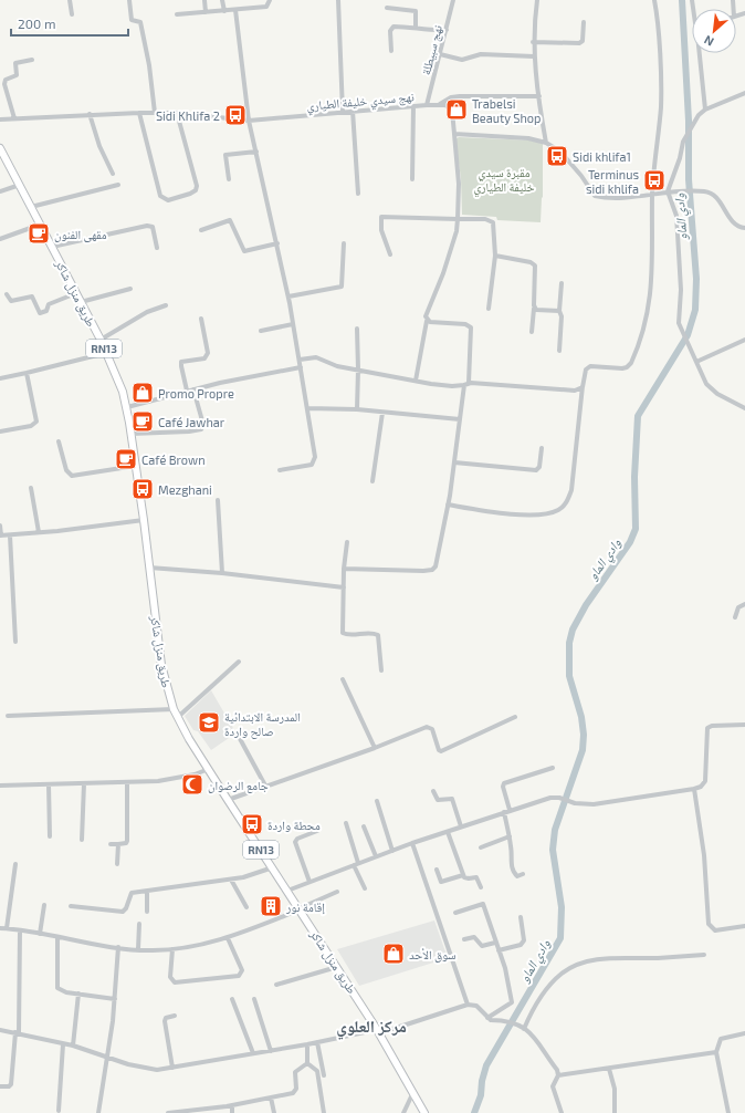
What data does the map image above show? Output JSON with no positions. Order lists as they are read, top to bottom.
{
  "streets": {
    "main road": ["طريق منزل شاكر", "RN13"],
    "street": ["نهج سبيطلة", "نهج سيدي خليفة الطياري"]
  },
  "crossings": [
    ["نهج سبيطلة", "نهج سيدي خليفة الطياري"]
  ],
  "districts": ["مركز العلوي"],
  "water": ["وادي الماو"],
  "parks": ["مقبرة سيدي خليفة الطياري"],
  "places": {
    "shop": ["Trabelsi Beauty Shop", "Promo Propre", "سوق الأحد"],
    "bus stop": [
      "Sidi Khlifa 2",
      "Sidi khlifa1",
      "Terminus sidi khlifa",
      "Mezghani",
      "محطة واردة"
    ],
    "cafe": ["مقهى الفنون", "Café Jawhar", "Café Brown"],
    "school or university": ["المدرسة الابتدائية صالح واردة"],
    "mosque": ["جامع الرضوان"],
    "building": ["إقامة نور"]
  },
  "scale_bar": "200 m",
  "north": "bottom left"
}
